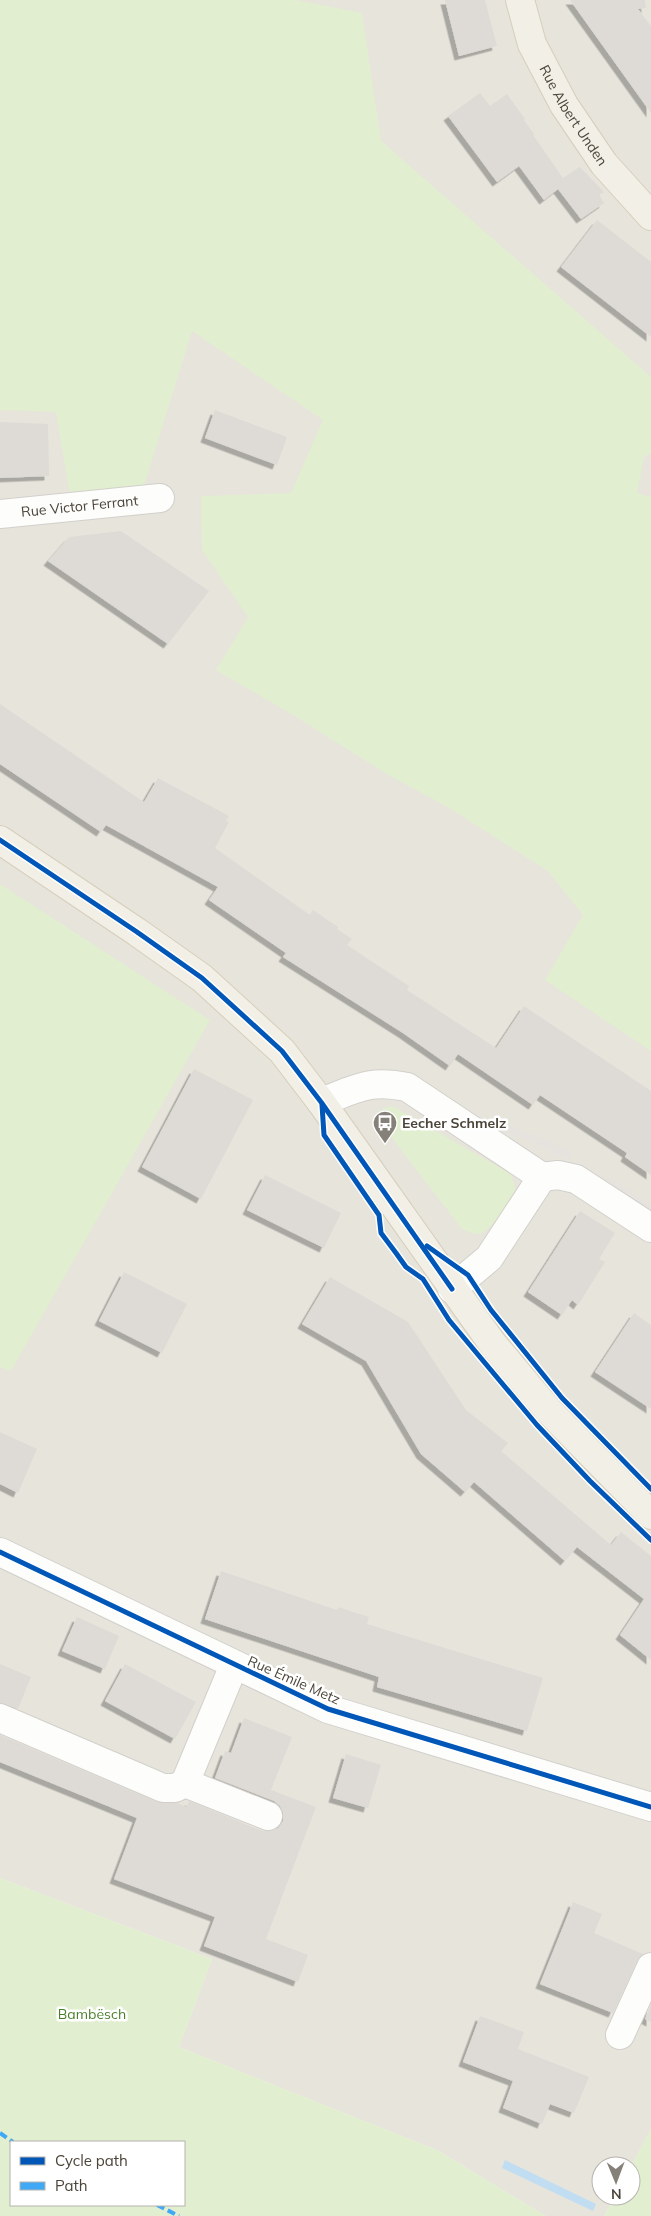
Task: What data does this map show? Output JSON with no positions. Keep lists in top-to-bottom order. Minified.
{"streets":{"main road":["Rue Albert Unden"],"street":["Rue Victor Ferrant","Rue Émile Metz"]},"parks":["Bambësch"],"places":{"bus stop":["Eecher Schmelz"]},"legend":["Cycle path","Path"],"north":"bottom"}
